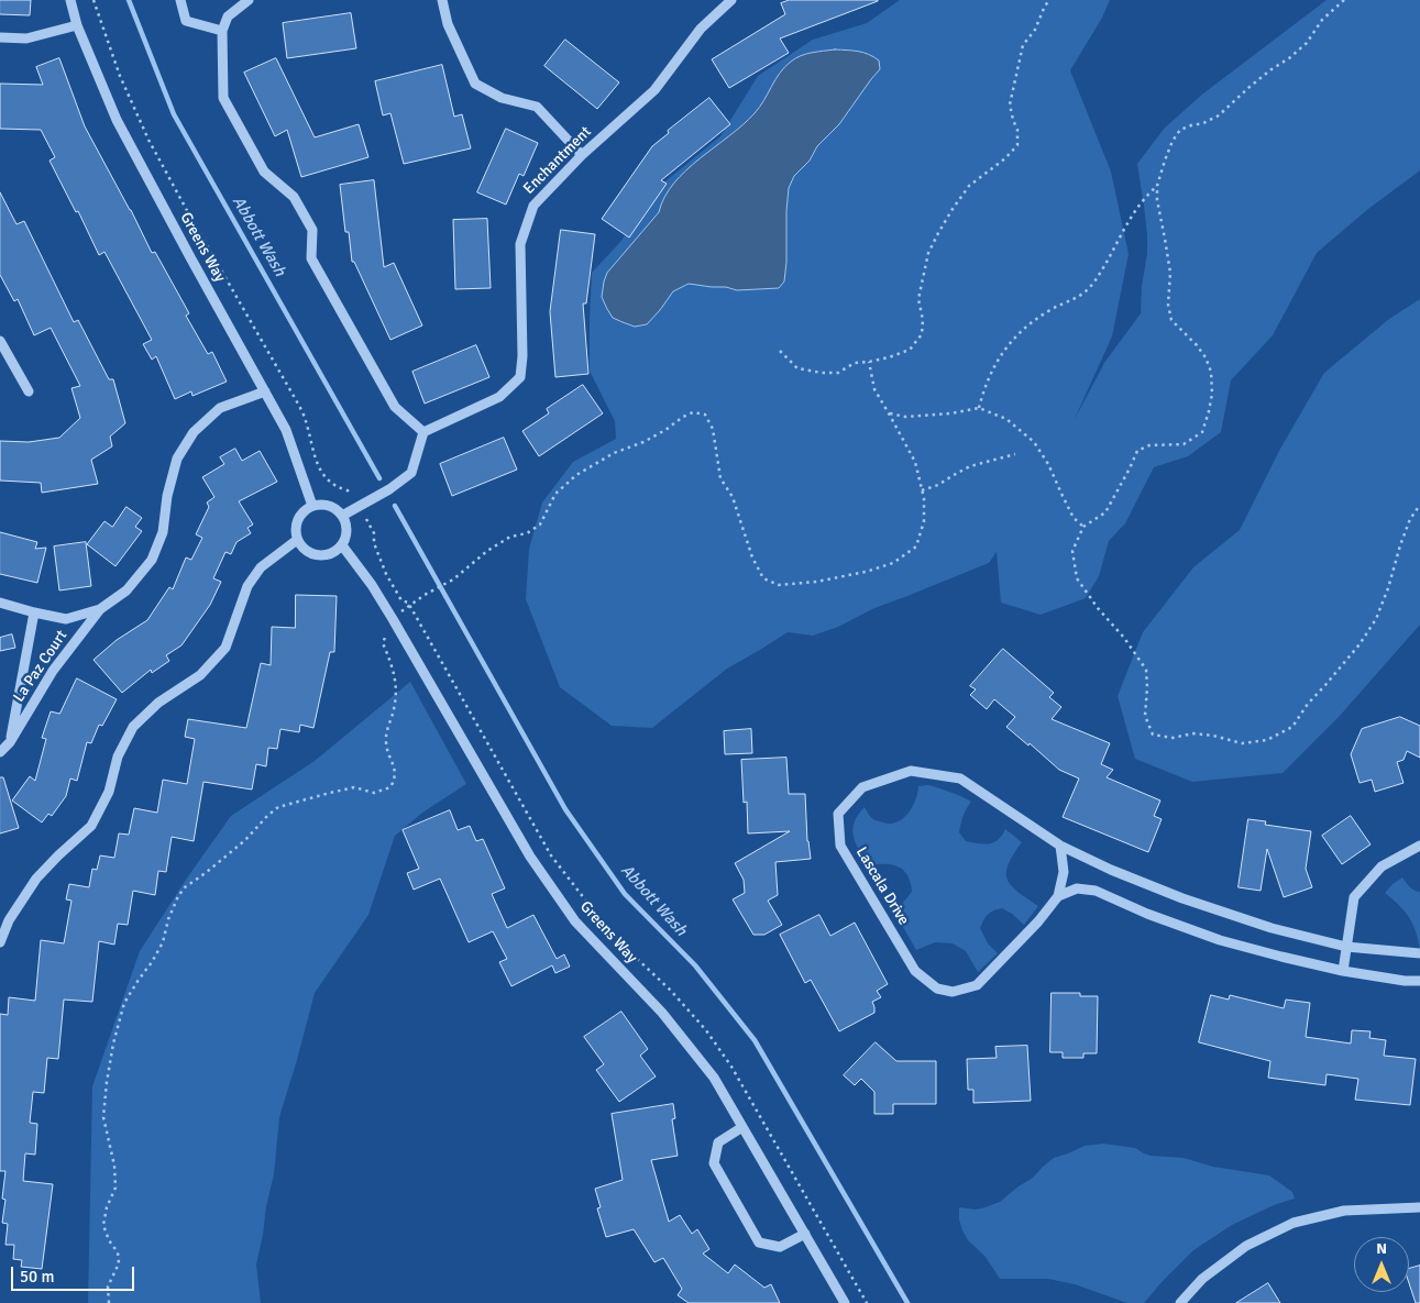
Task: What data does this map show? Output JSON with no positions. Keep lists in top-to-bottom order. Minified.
{"streets":{"street":["Enchantment","Greens Way","La Paz Court","Lascala Drive"]},"water":["Abbott Wash"],"scale_bar":"50 m","north":"top"}
